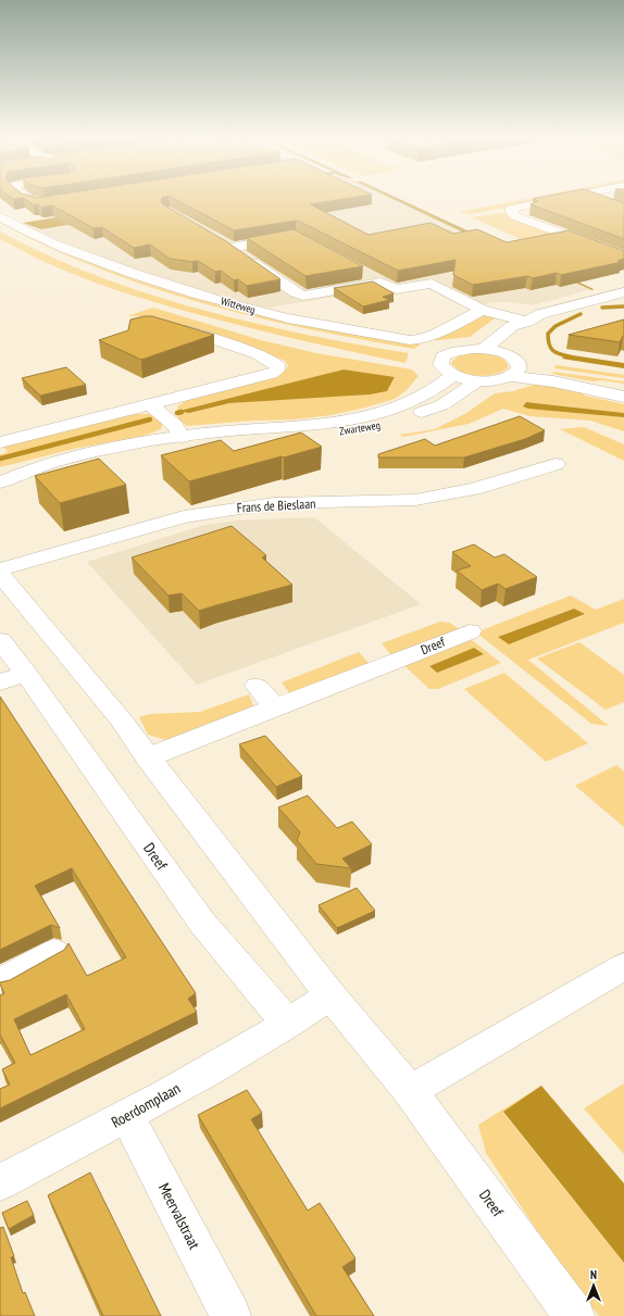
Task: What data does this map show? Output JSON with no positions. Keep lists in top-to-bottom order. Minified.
{"streets":{"street":["Witteweg","Zwarteweg","Frans de Bieslaan","Dreef","Roerdomplaan","Meervalstraat"]},"crossings":[["Dreef","Roerdomplaan"],["Roerdomplaan","Meervalstraat"]],"north":"top"}
